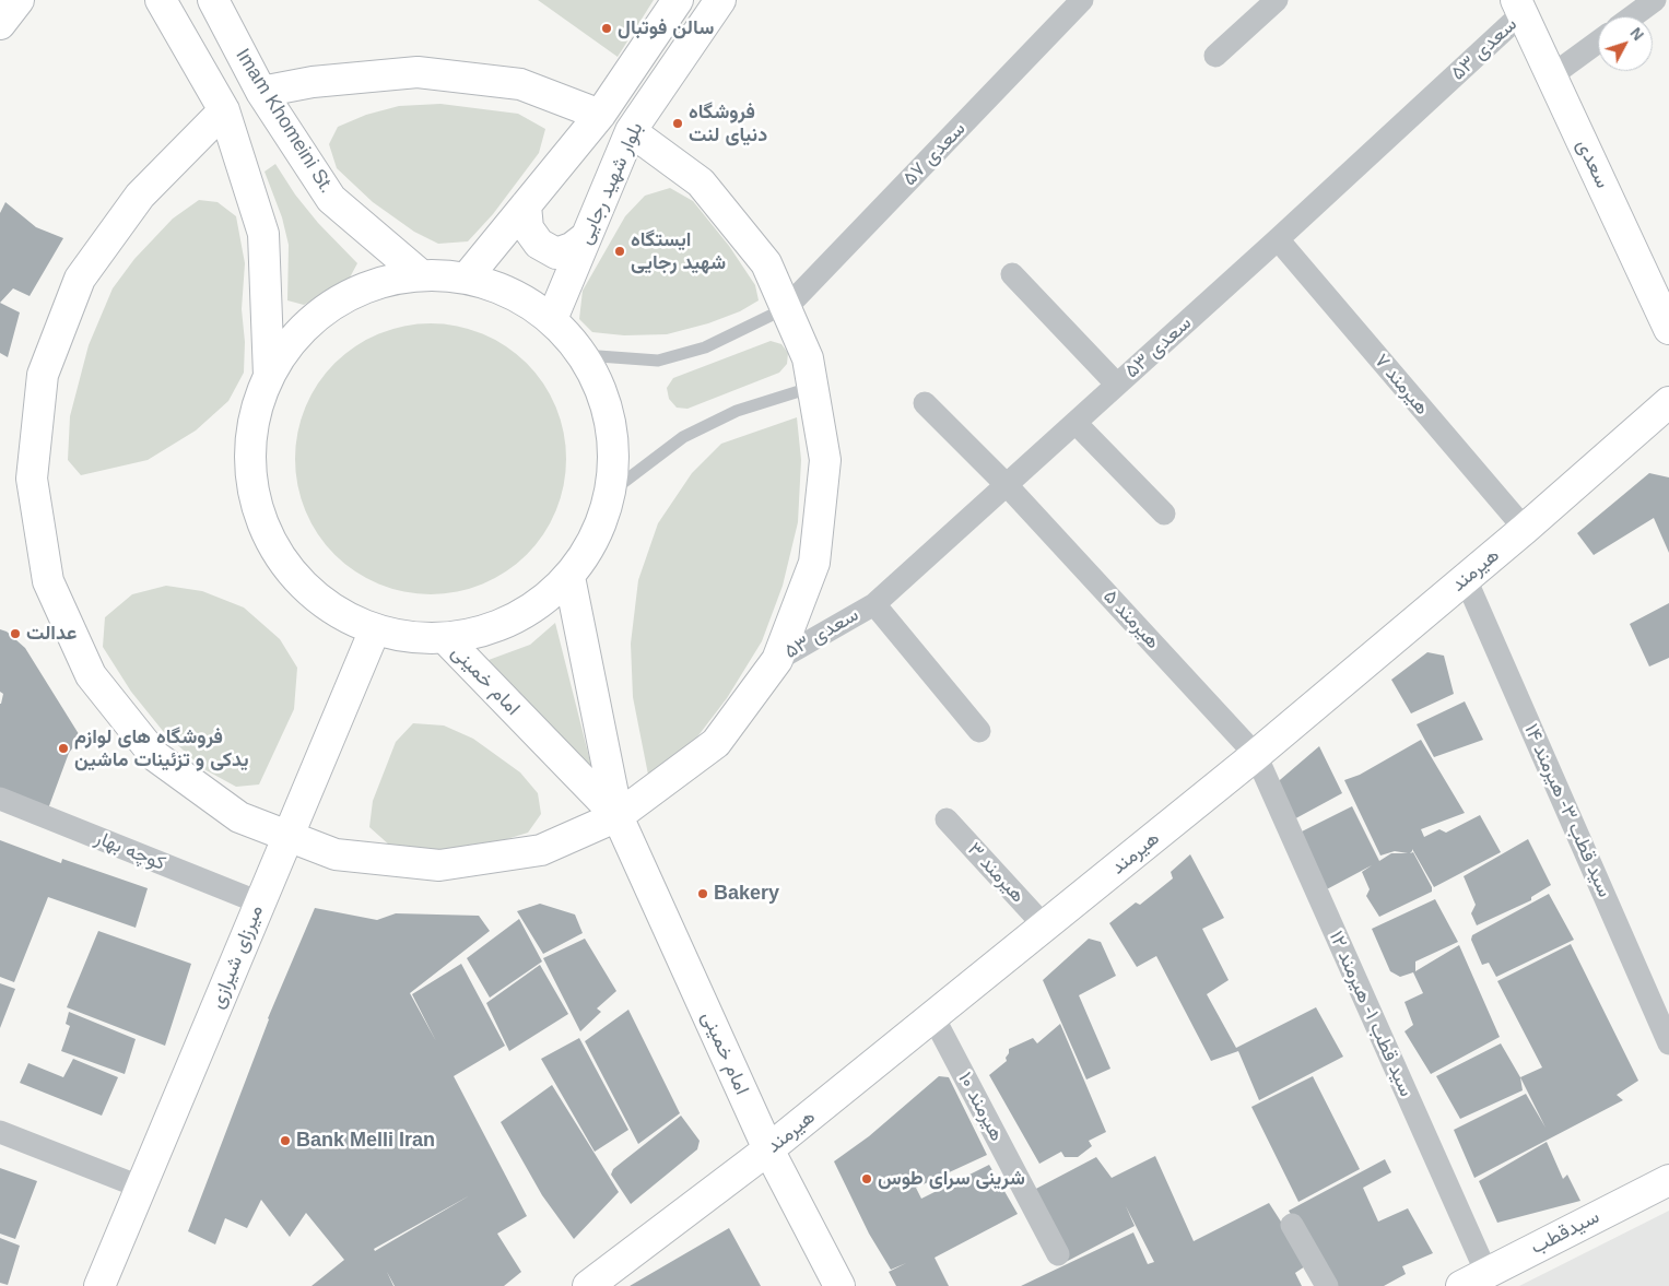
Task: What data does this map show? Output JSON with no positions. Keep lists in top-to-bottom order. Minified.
{"streets":{"main road":["Imam Khomeini St.","سعدی","بلوار شهید رجایی","هیرمند","امام خمینی","میرزای شیرازی","سیدقطب"],"street":["سعدی ۵۳","سعدی ۵۷","هیرمند ۷","هیرمند ۵","سید قطب ۳- هیرمند ۱۴","کوچه بهار","هیرمند ۳","سید قطب ۱- هیرمند ۱۲","هیرمند ۱۰"]},"crossings":[["سعدی ۵۳","سعدی"],["سعدی ۵۳","هیرمند ۷"],["سعدی ۵۳","هیرمند ۵"],["هیرمند ۷","هیرمند"],["هیرمند","هیرمند ۵"],["هیرمند","امام خمینی"],["هیرمند","سید قطب ۳- هیرمند ۱۴"],["هیرمند","هیرمند ۳"],["هیرمند","سید قطب ۱- هیرمند ۱۲"],["هیرمند","هیرمند ۱۰"],["هیرمند ۵","سید قطب ۱- هیرمند ۱۲"],["کوچه بهار","میرزای شیرازی"],["سید قطب ۱- هیرمند ۱۲","سیدقطب"]],"places":["سالن فوتبال","فروشگاه دنیای لنت","ایستگاه شهید رجایی","عدالت","فروشگاه های لوازم یدکی و تزئینات ماشین","Bakery","Bank Melli Iran","شرینی سرای طوس"],"north":"top right"}
